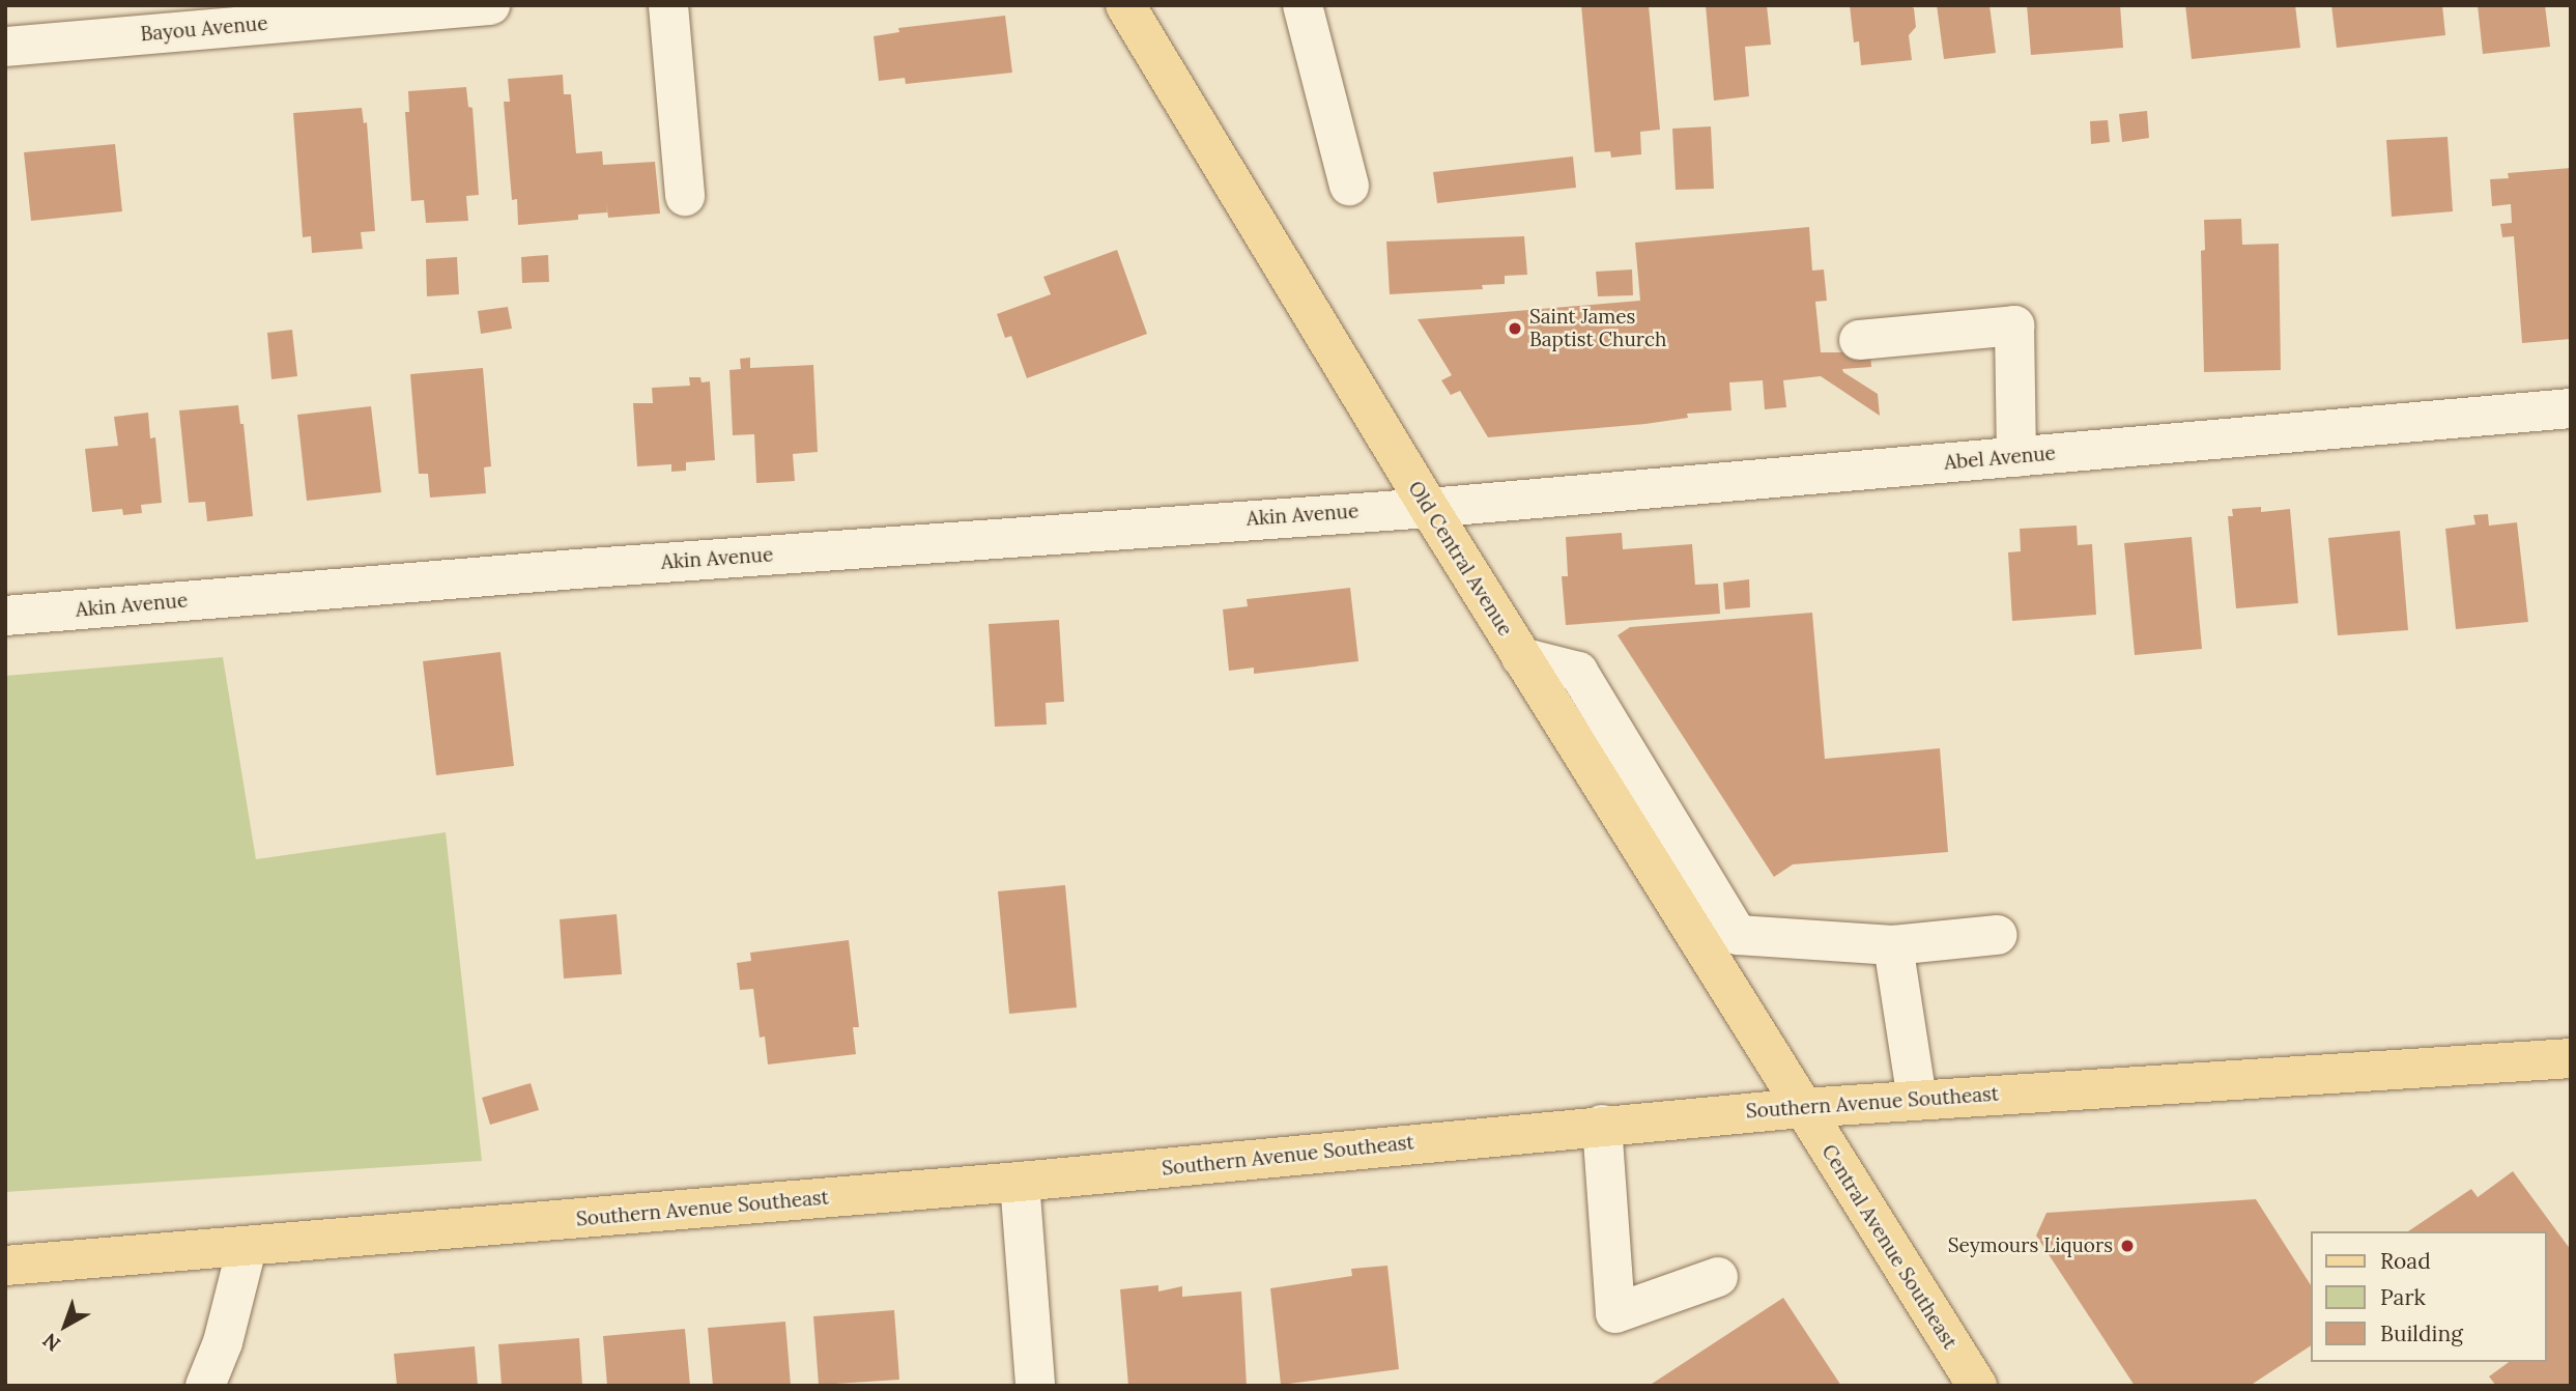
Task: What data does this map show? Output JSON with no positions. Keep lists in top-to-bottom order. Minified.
{"streets":{"main road":["Old Central Avenue","Southern Avenue Southeast","Central Avenue Southeast"],"street":["Bayou Avenue","Abel Avenue","Akin Avenue"]},"crossings":[["Abel Avenue","Akin Avenue"],["Abel Avenue","Old Central Avenue"],["Akin Avenue","Old Central Avenue"],["Old Central Avenue","Southern Avenue Southeast"],["Old Central Avenue","Central Avenue Southeast"],["Southern Avenue Southeast","Central Avenue Southeast"]],"places":["Saint James Baptist Church","Seymours Liquors"],"legend":["Road","Park","Building"],"north":"bottom left"}
